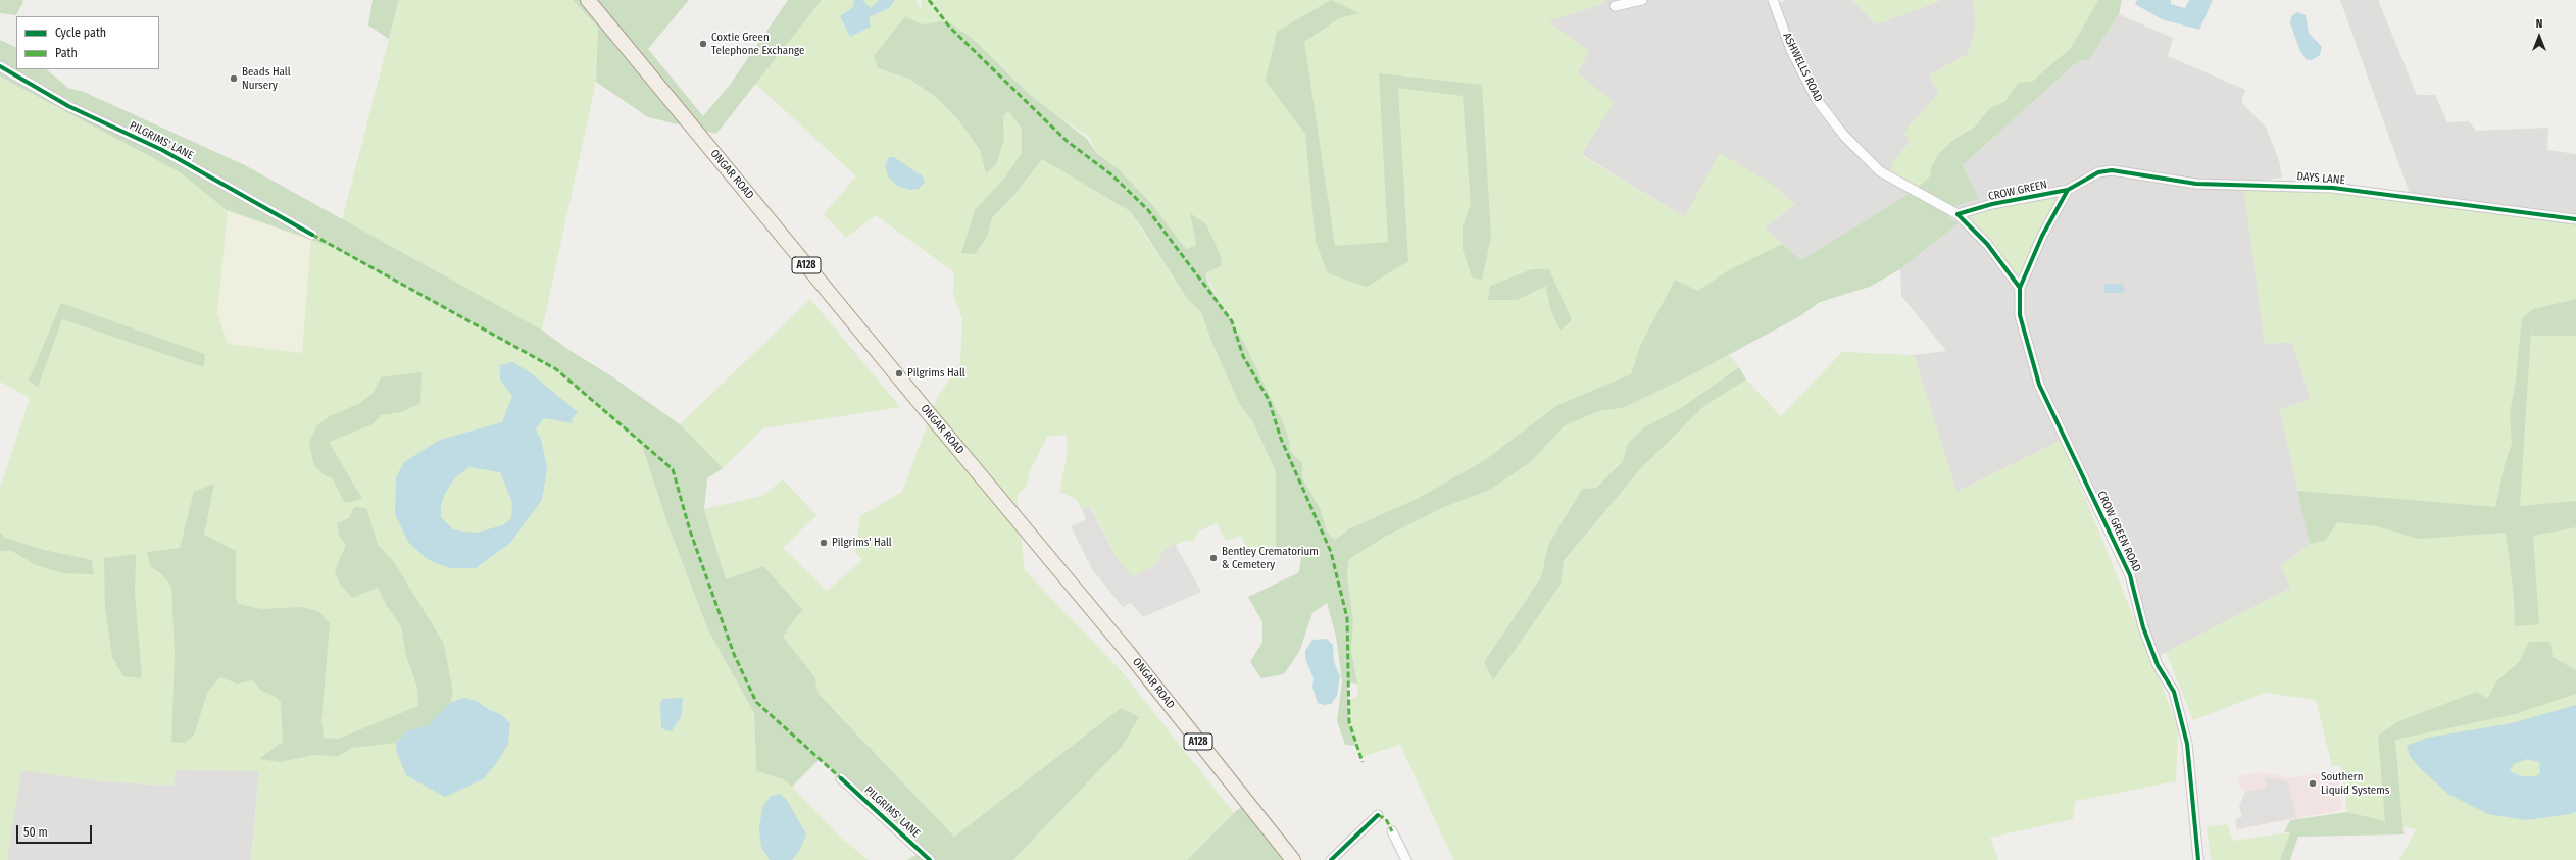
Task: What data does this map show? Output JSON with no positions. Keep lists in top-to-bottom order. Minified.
{"streets":{"main road":["ONGAR ROAD","A128"],"street":["ASHWELLS ROAD","PILGRIMS' LANE","DAYS LANE","CROW GREEN","CROW GREEN ROAD"]},"crossings":[["ASHWELLS ROAD","CROW GREEN"],["DAYS LANE","CROW GREEN"],["CROW GREEN","CROW GREEN ROAD"]],"places":["Coxtie Green Telephone Exchange","Beads Hall Nursery","Pilgrims Hall","Pilgrims' Hall","Bentley Crematorium & Cemetery","Southern Liquid Systems"],"legend":["Cycle path","Path"],"scale_bar":"50 m","north":"top"}
